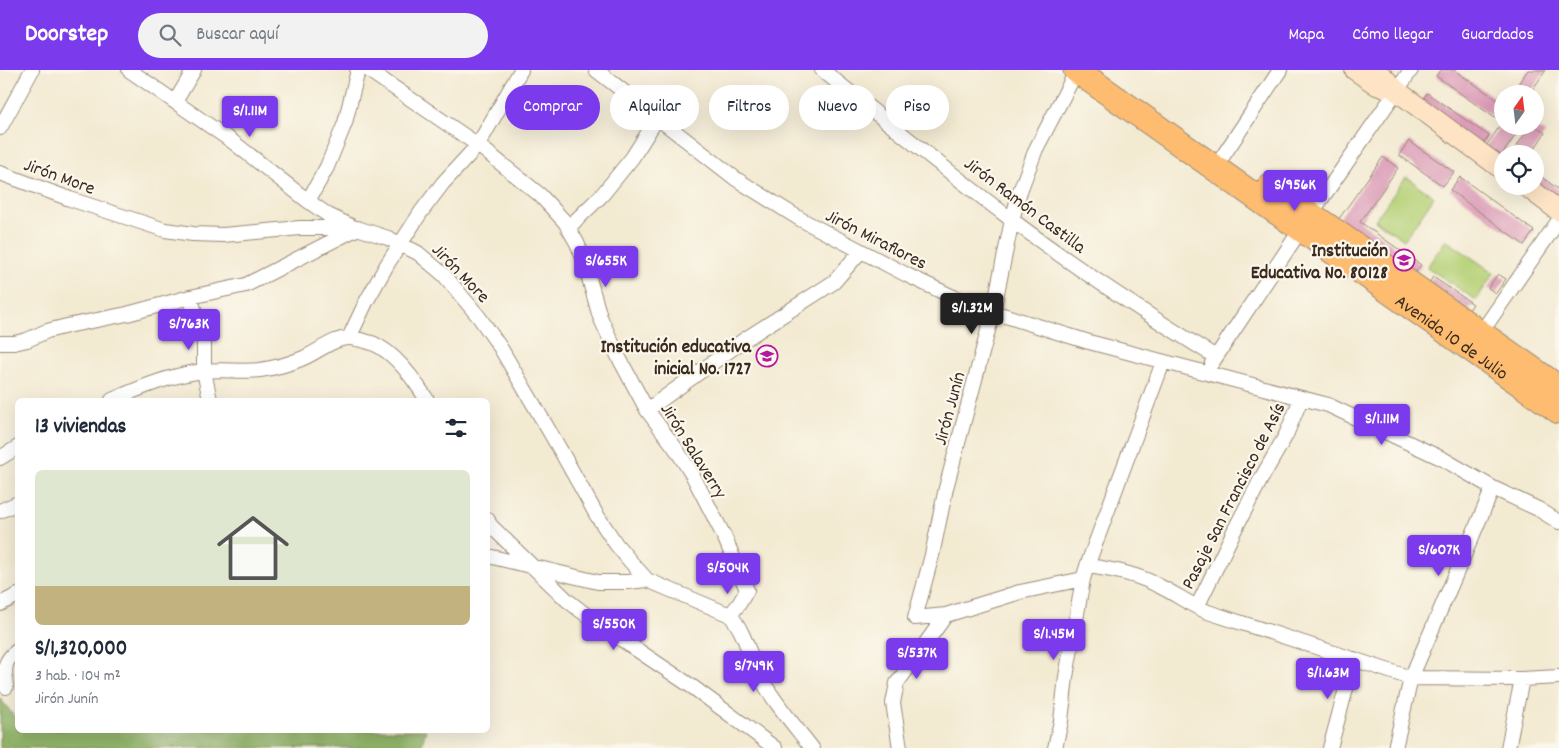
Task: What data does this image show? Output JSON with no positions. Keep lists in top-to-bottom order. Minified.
{"streets":{"highway":["Avenida 10 de Julio"],"street":["Jirón More","Jirón Ramón Castilla","Jirón Miraflores","Jirón Junín","Jirón Salaverry","Pasaje San Francisco de Asís"]},"crossings":[["Jirón More","Jirón Salaverry"],["Jirón Ramón Castilla","Jirón Junín"],["Jirón Miraflores","Jirón Junín"],["Avenida 10 de Julio","Jirón Junín"]],"places":{"school or university":["Institución Educativa No. 80128","Institución educativa inicial No. 1727"]},"north":"top","page":{"header":"Doorstep","search":"Buscar aquí","nav":["Mapa","Cómo llegar","Guardados"],"chip":["Comprar","Alquilar","Filtros","Nuevo","Piso"],"price":["S/1.11M","S/956K","S/655K","S/1.32M","S/763K","S/1.11M","S/607K","S/504K","S/550K","S/1.45M","S/537K","S/749K","S/1.63M"],"heading":"13 viviendas","list":[{"name":"S/1,320,000","note":"3 hab. · 104 m² · Jirón Junín"}]}}
